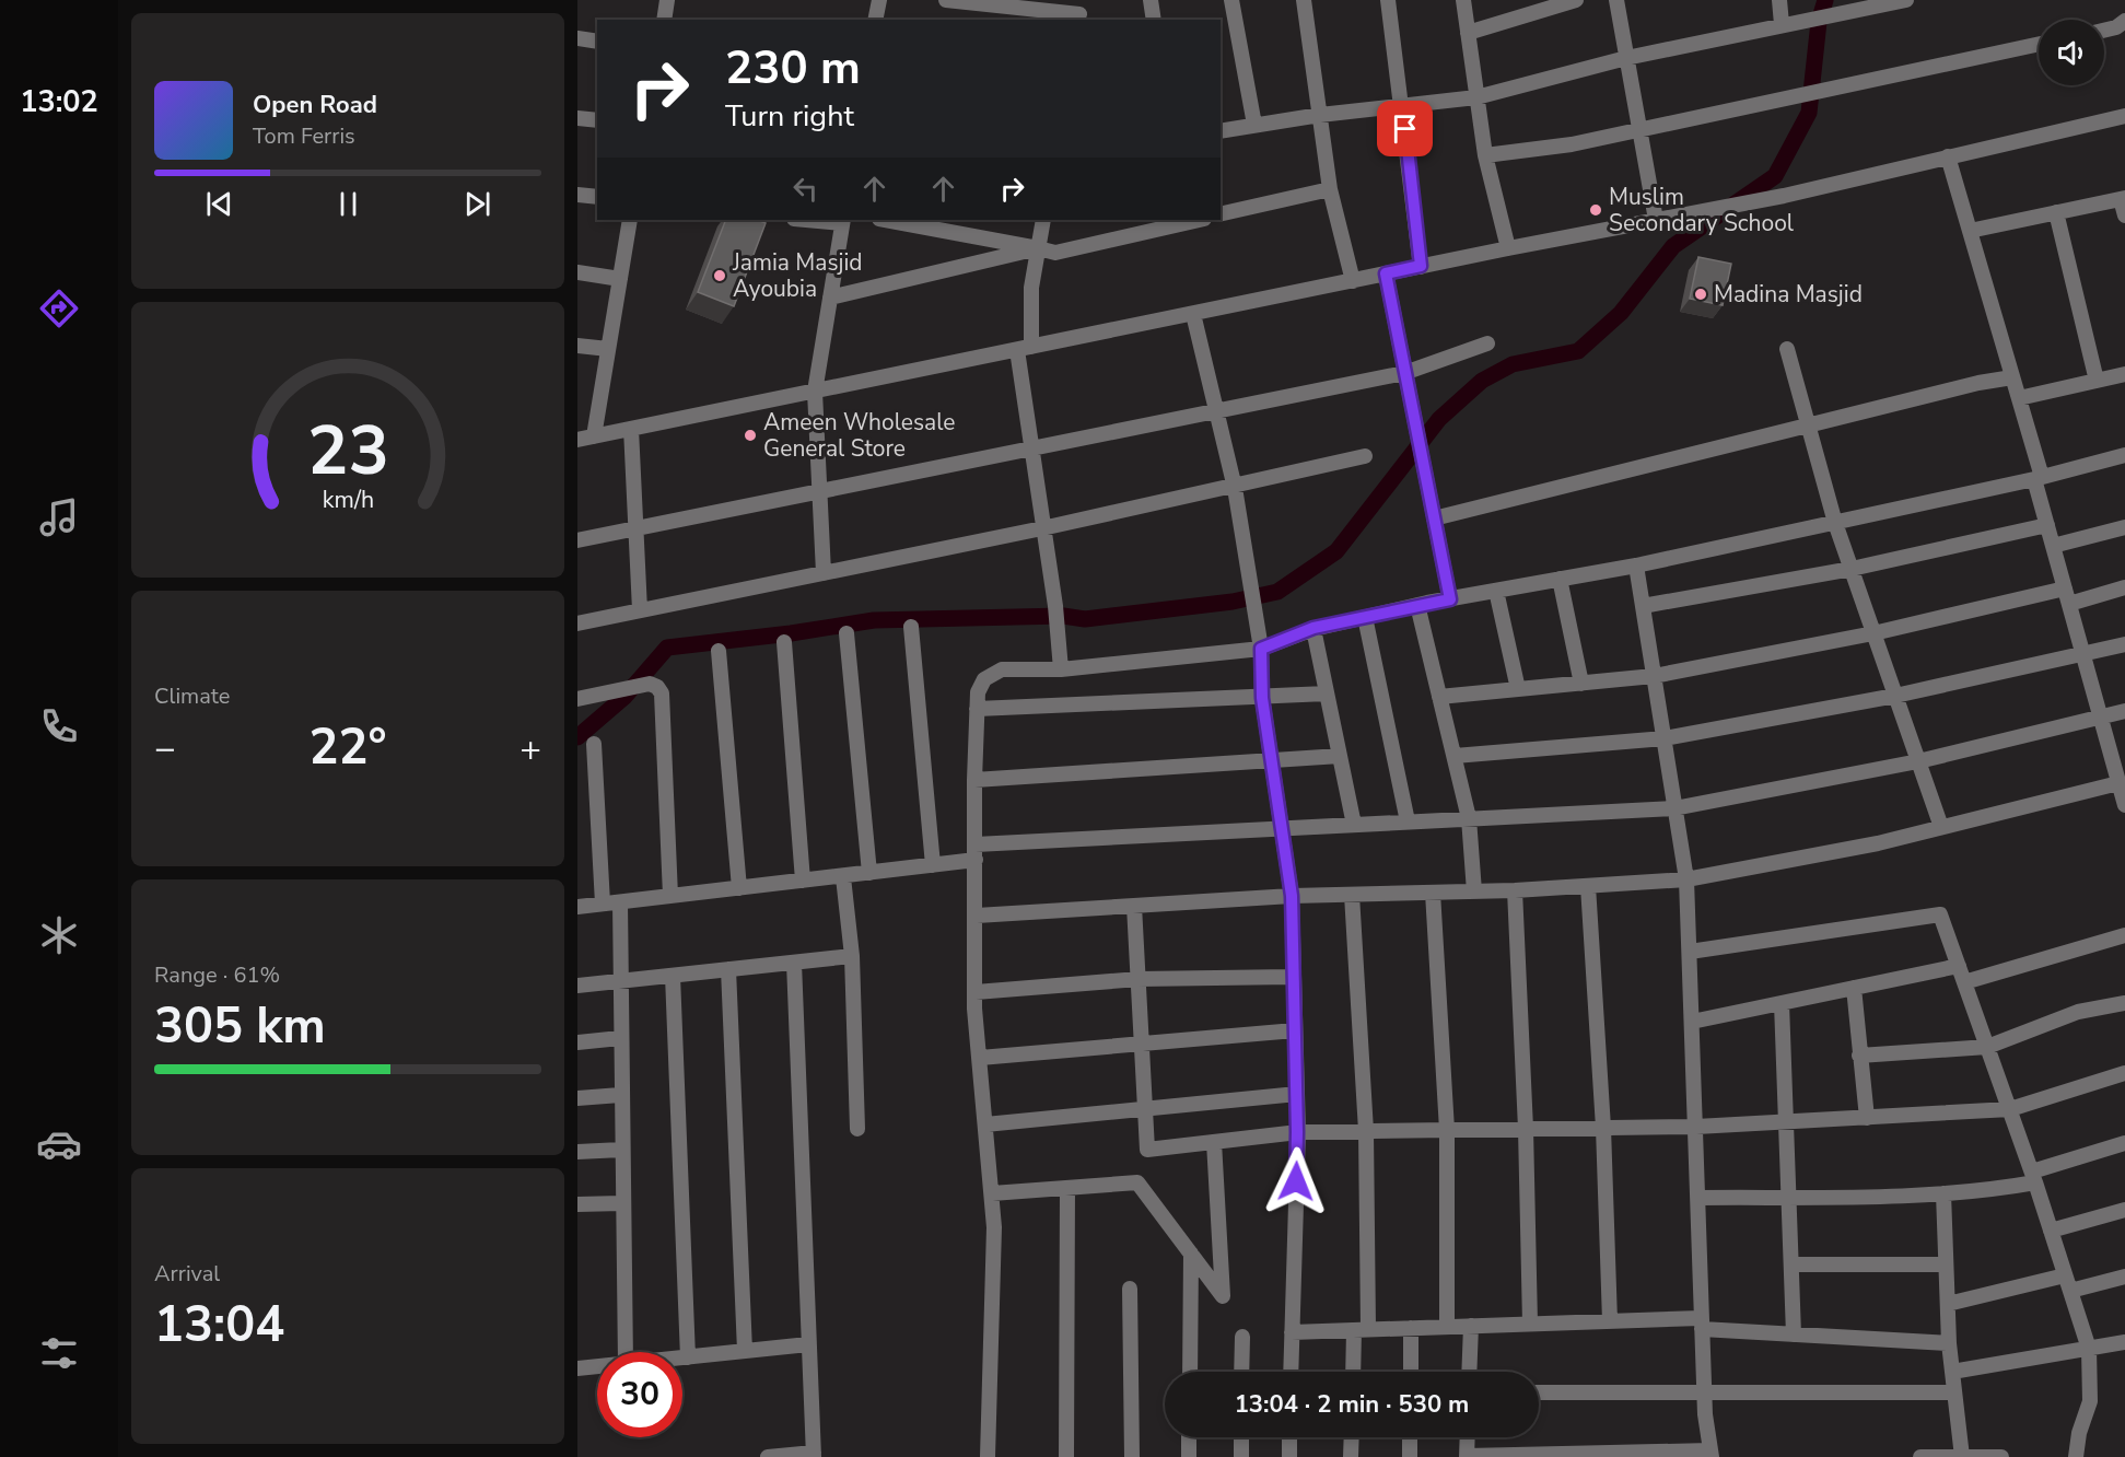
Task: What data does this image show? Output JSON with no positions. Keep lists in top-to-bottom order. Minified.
{"places":["Muslim Secondary School","Jamia Masjid Ayoubia","Madina Masjid","Ameen Wholesale General Store"],"page":{"tabs":"13:02","turn":["230 m","Turn right"],"song":["Open Road","Tom Ferris"],"tile":["Climate",["Range · 61%","305 km"],["Arrival","13:04"]],"heat":["−","22°","+"],"limit":"30","trip":"13:04 · 2 min · 530 m","gauge":["23","km/h"]}}
